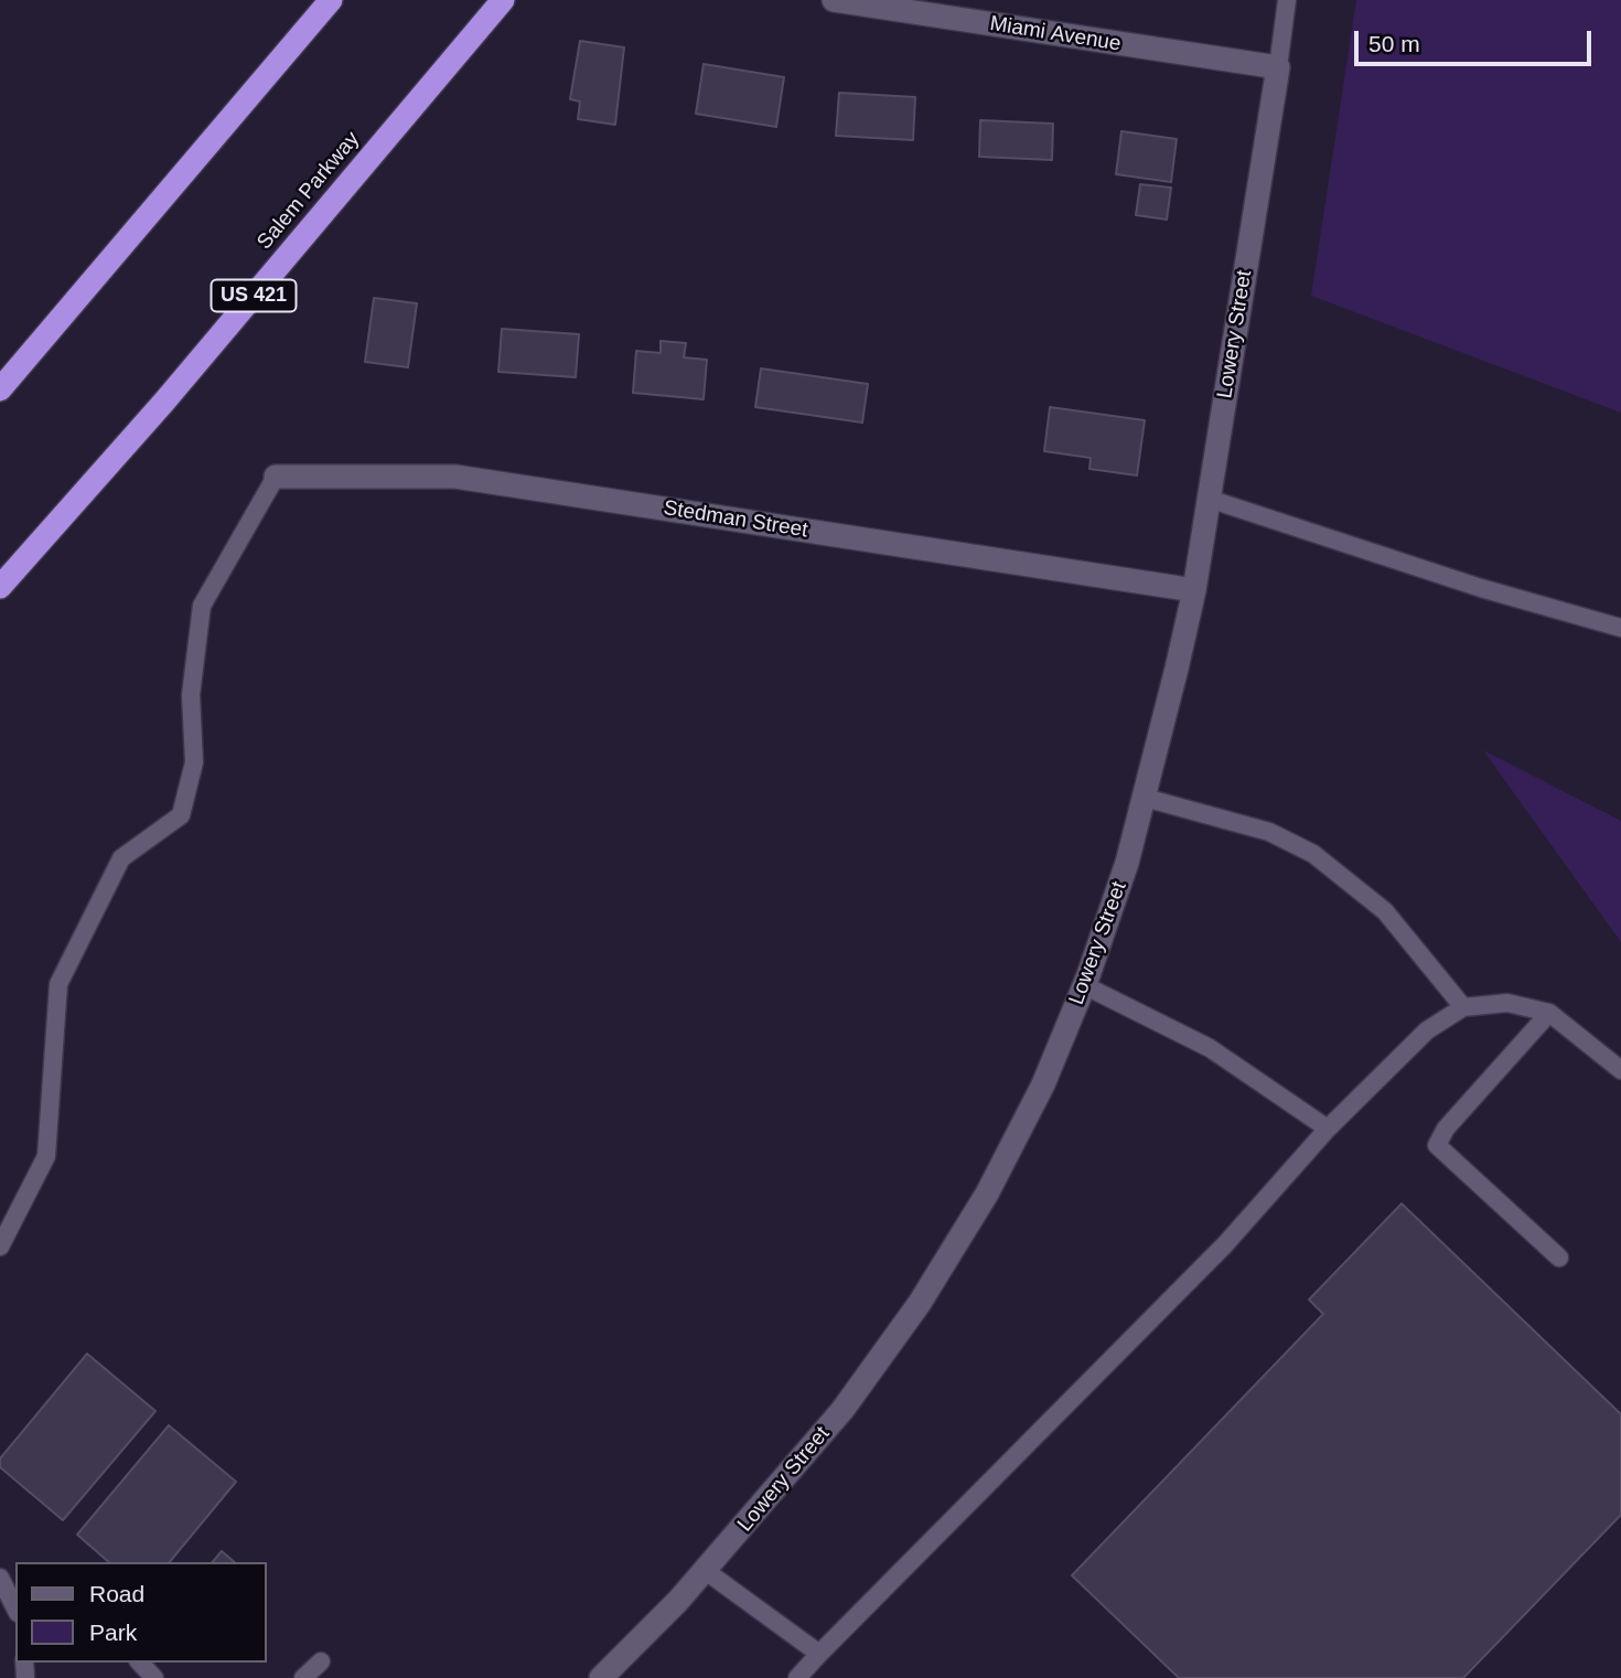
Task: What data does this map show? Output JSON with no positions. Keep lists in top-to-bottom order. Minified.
{"streets":{"highway":["Salem Parkway","US 421"],"street":["Miami Avenue","Lowery Street","Stedman Street"]},"crossings":[["Miami Avenue","Lowery Street"],["Lowery Street","Stedman Street"]],"legend":["Road","Park"],"scale_bar":"50 m"}
